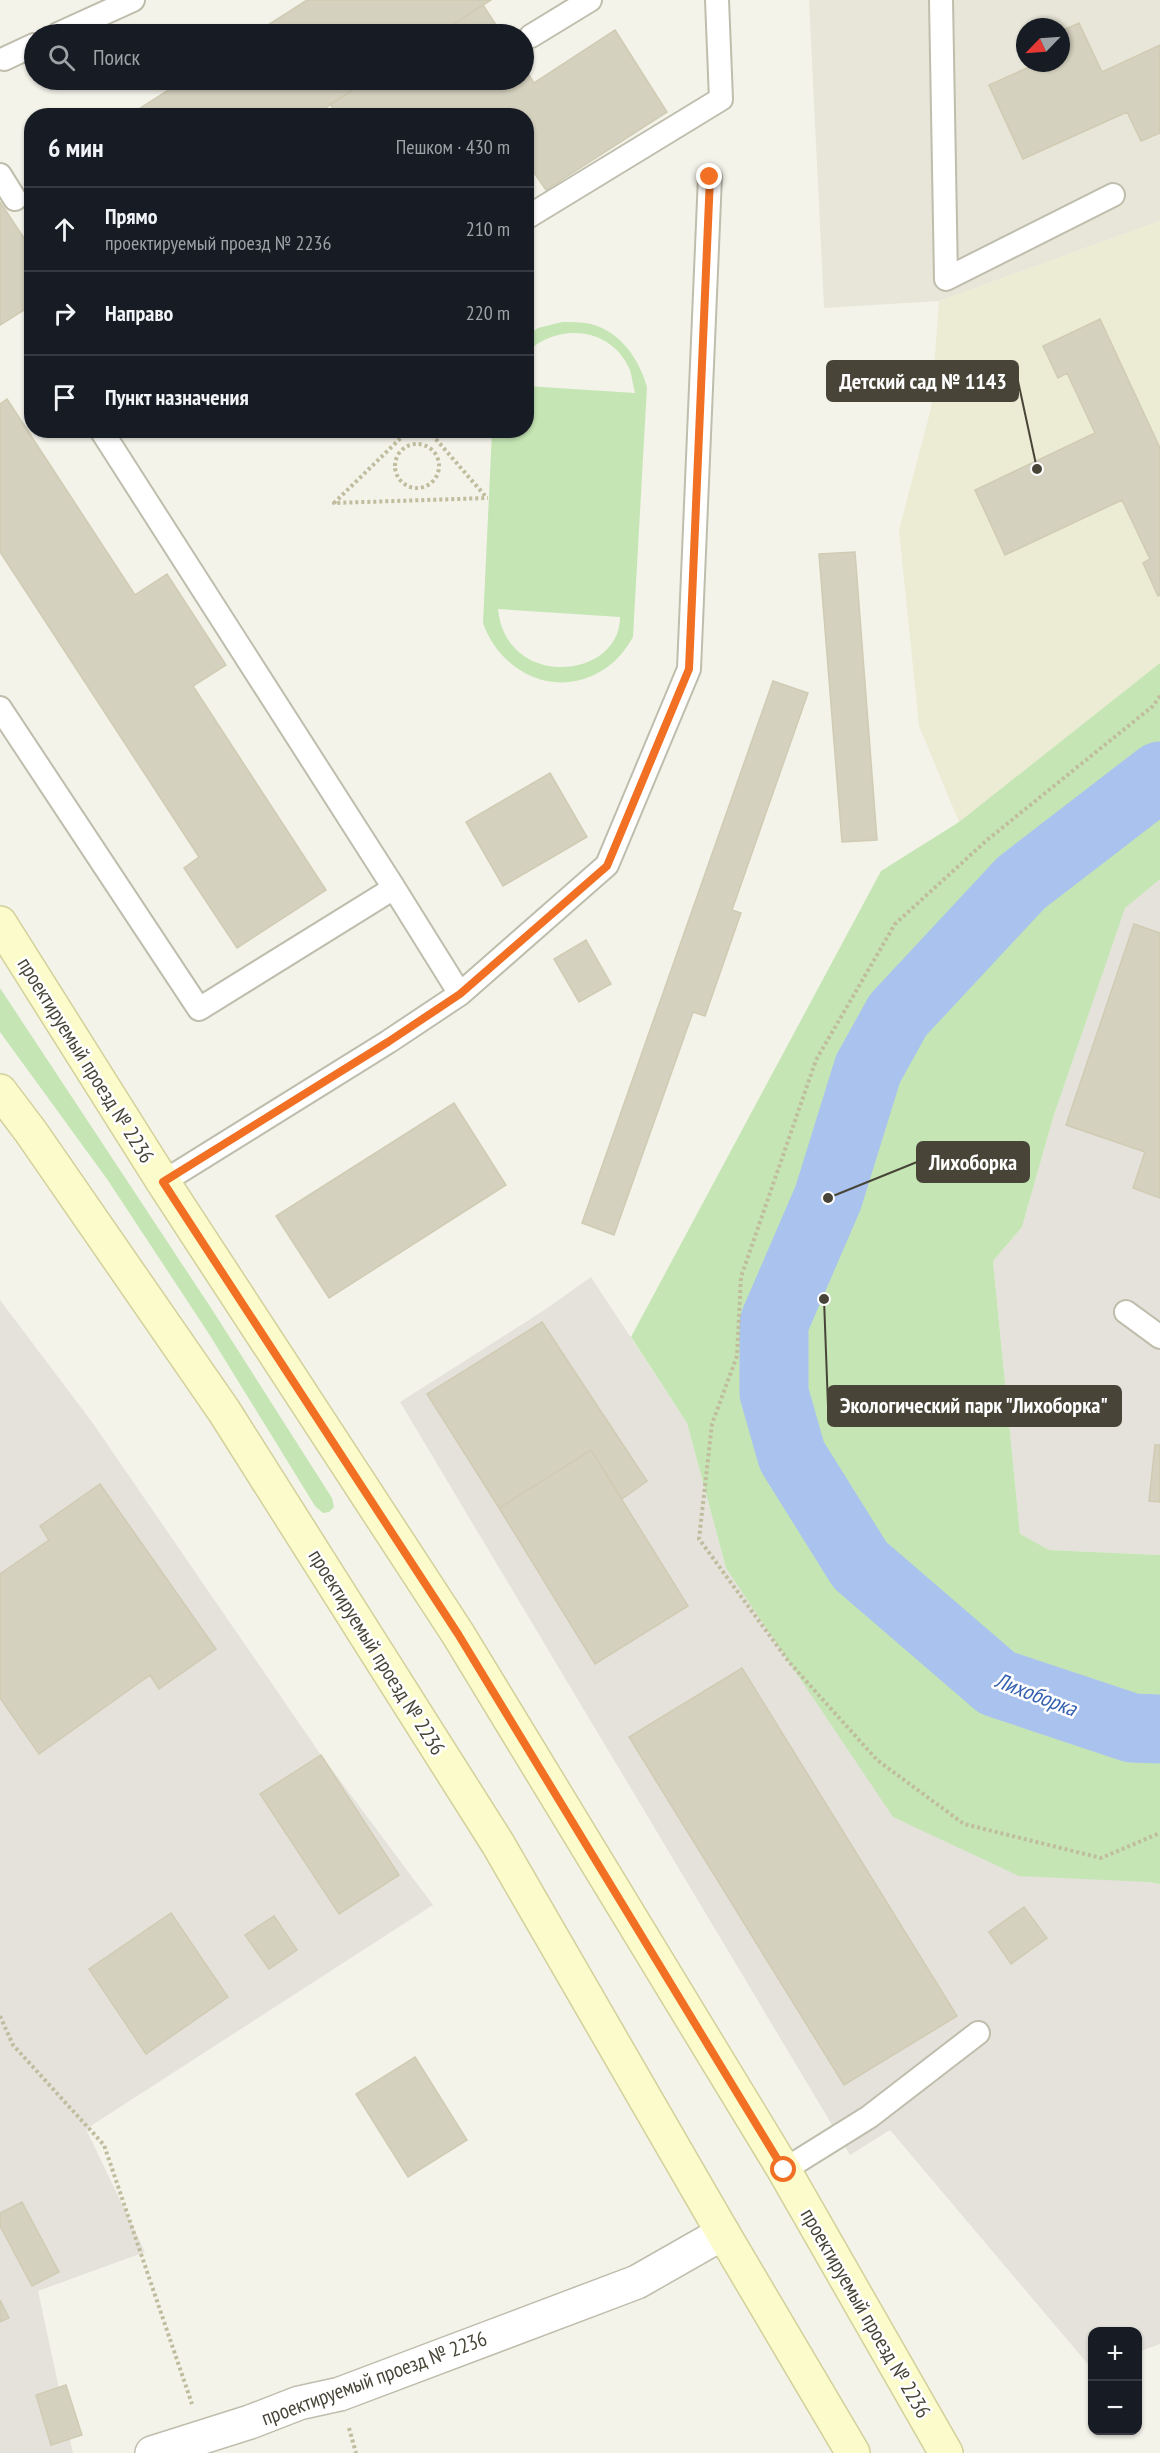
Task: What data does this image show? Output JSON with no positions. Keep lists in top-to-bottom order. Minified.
{"streets":{"main road":["проектируемый проезд № 2236"]},"water":["Лихоборка"],"places":["Детский сад № 1143","Лихоборка","Экологический парк \"Лихоборка\""],"north":"bottom left","page":{"search":"Поиск","heading":["6 мин","Пешком · 430 m"],"list":[["Прямо","проектируемый проезд № 2236","210 m"],["Направо","220 m"],"Пункт назначения"],"map_buttons":["+","−"]}}
